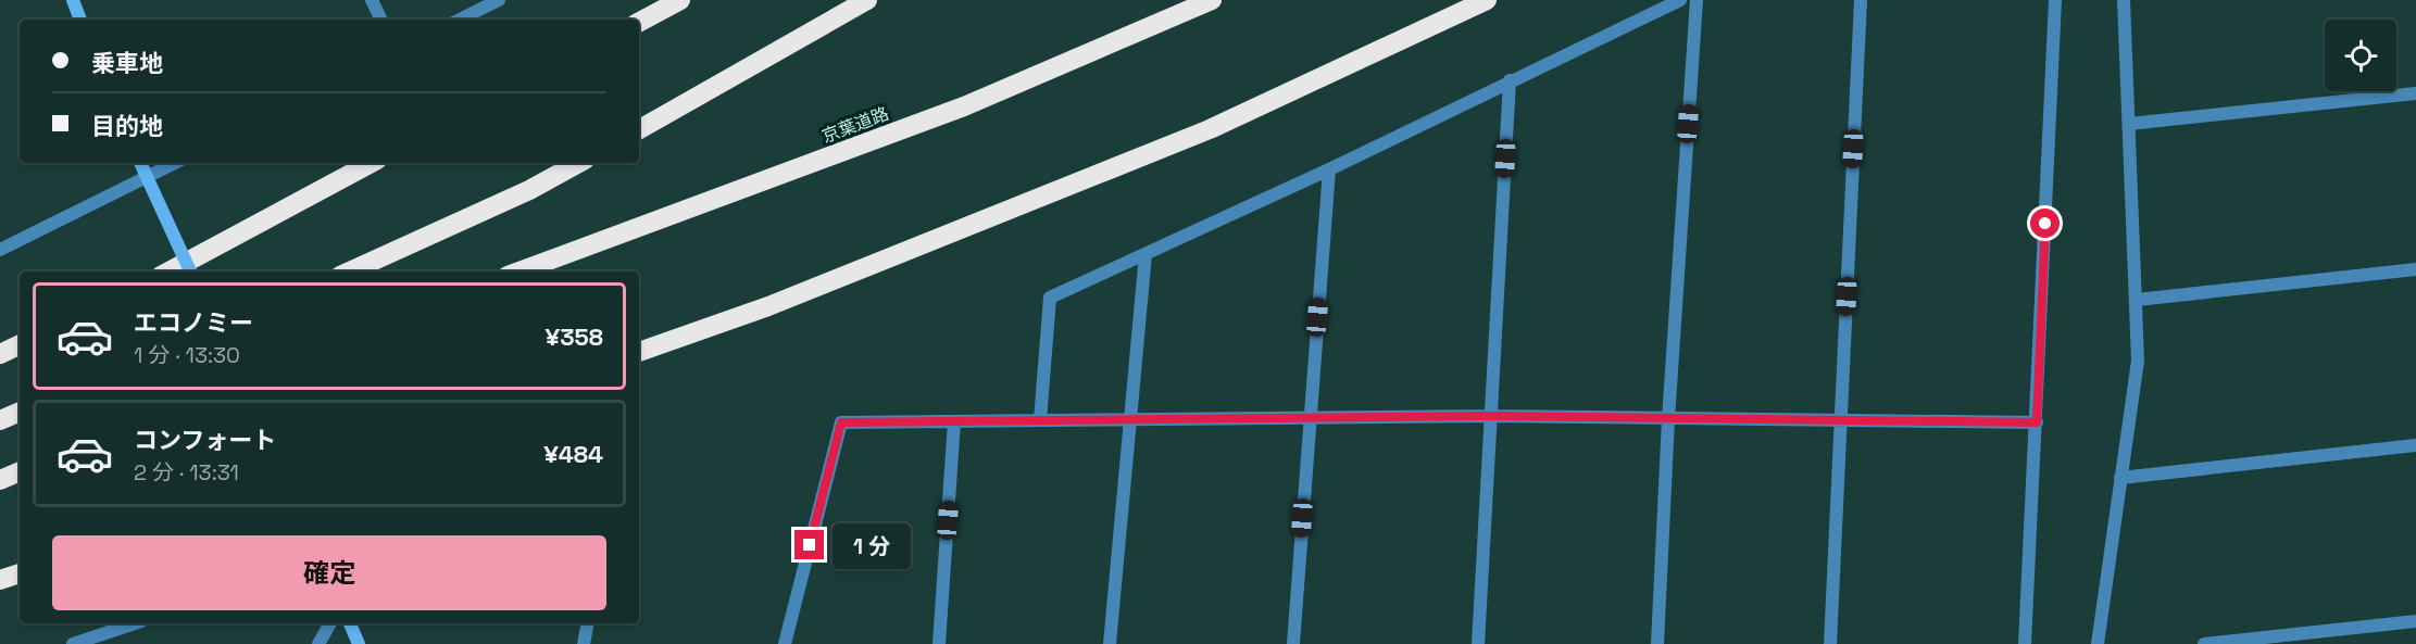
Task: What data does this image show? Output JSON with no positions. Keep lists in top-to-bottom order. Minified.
{"streets":{"highway":["京葉道路"]},"page":{"banner":["乗車地","目的地"],"list":[{"name":"エコノミー","note":"1 分 · 13:30","value":"¥358"},{"name":"コンフォート","note":"2 分 · 13:31","value":"¥484"}],"buttons":"確定","bubble":"1 分"}}
